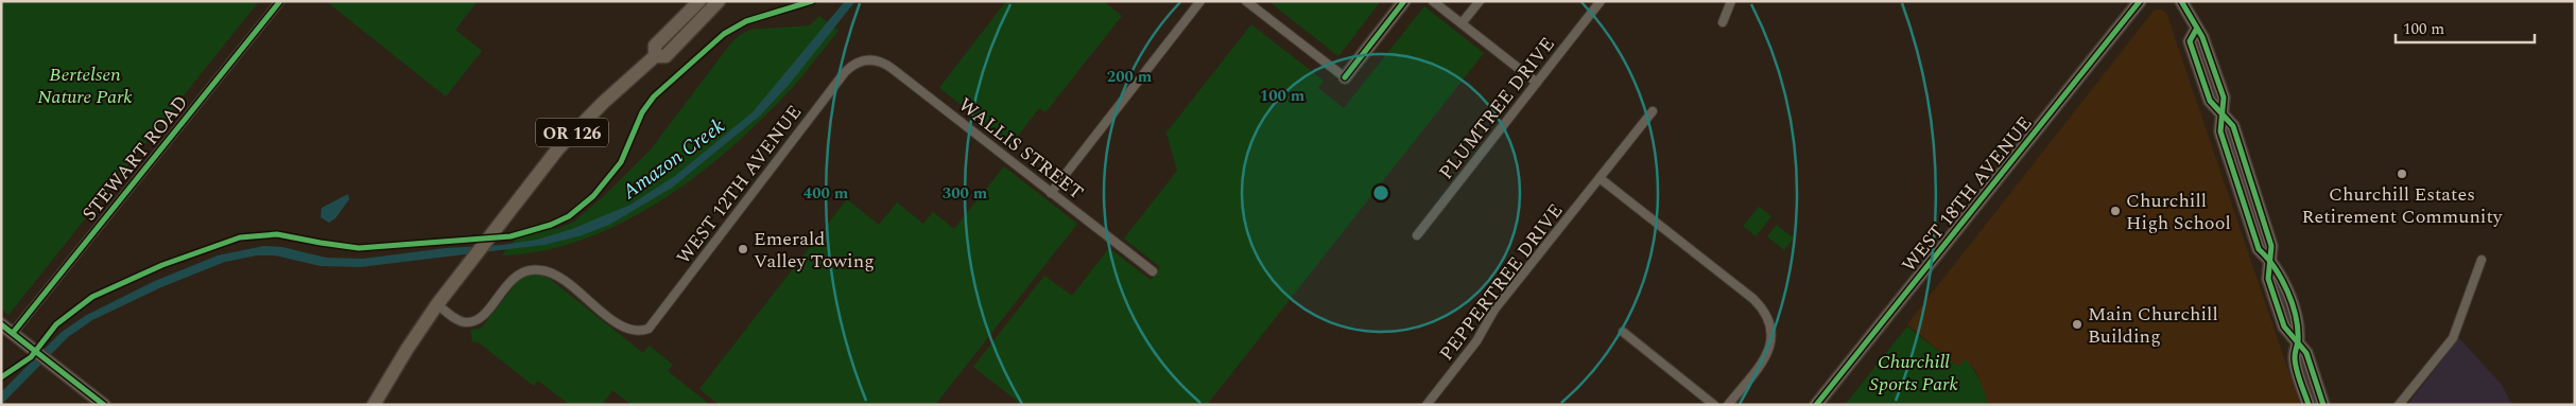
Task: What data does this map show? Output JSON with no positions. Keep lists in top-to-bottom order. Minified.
{"streets":{"main road":["OR 126"],"street":["PLUMTREE DRIVE","WALLIS STREET","STEWART ROAD","WEST 12TH AVENUE","WEST 18TH AVENUE","PEPPERTREE DRIVE"]},"crossings":[["OR 126","WEST 12TH AVENUE"],["WALLIS STREET","WEST 12TH AVENUE"]],"water":["Amazon Creek"],"parks":["Bertelsen Nature Park","Churchill Sports Park"],"places":["Churchill Estates Retirement Community","Churchill High School","Emerald Valley Towing","Main Churchill Building"],"scale_bar":"100 m","rings":["200 m","100 m","300 m","400 m"]}
